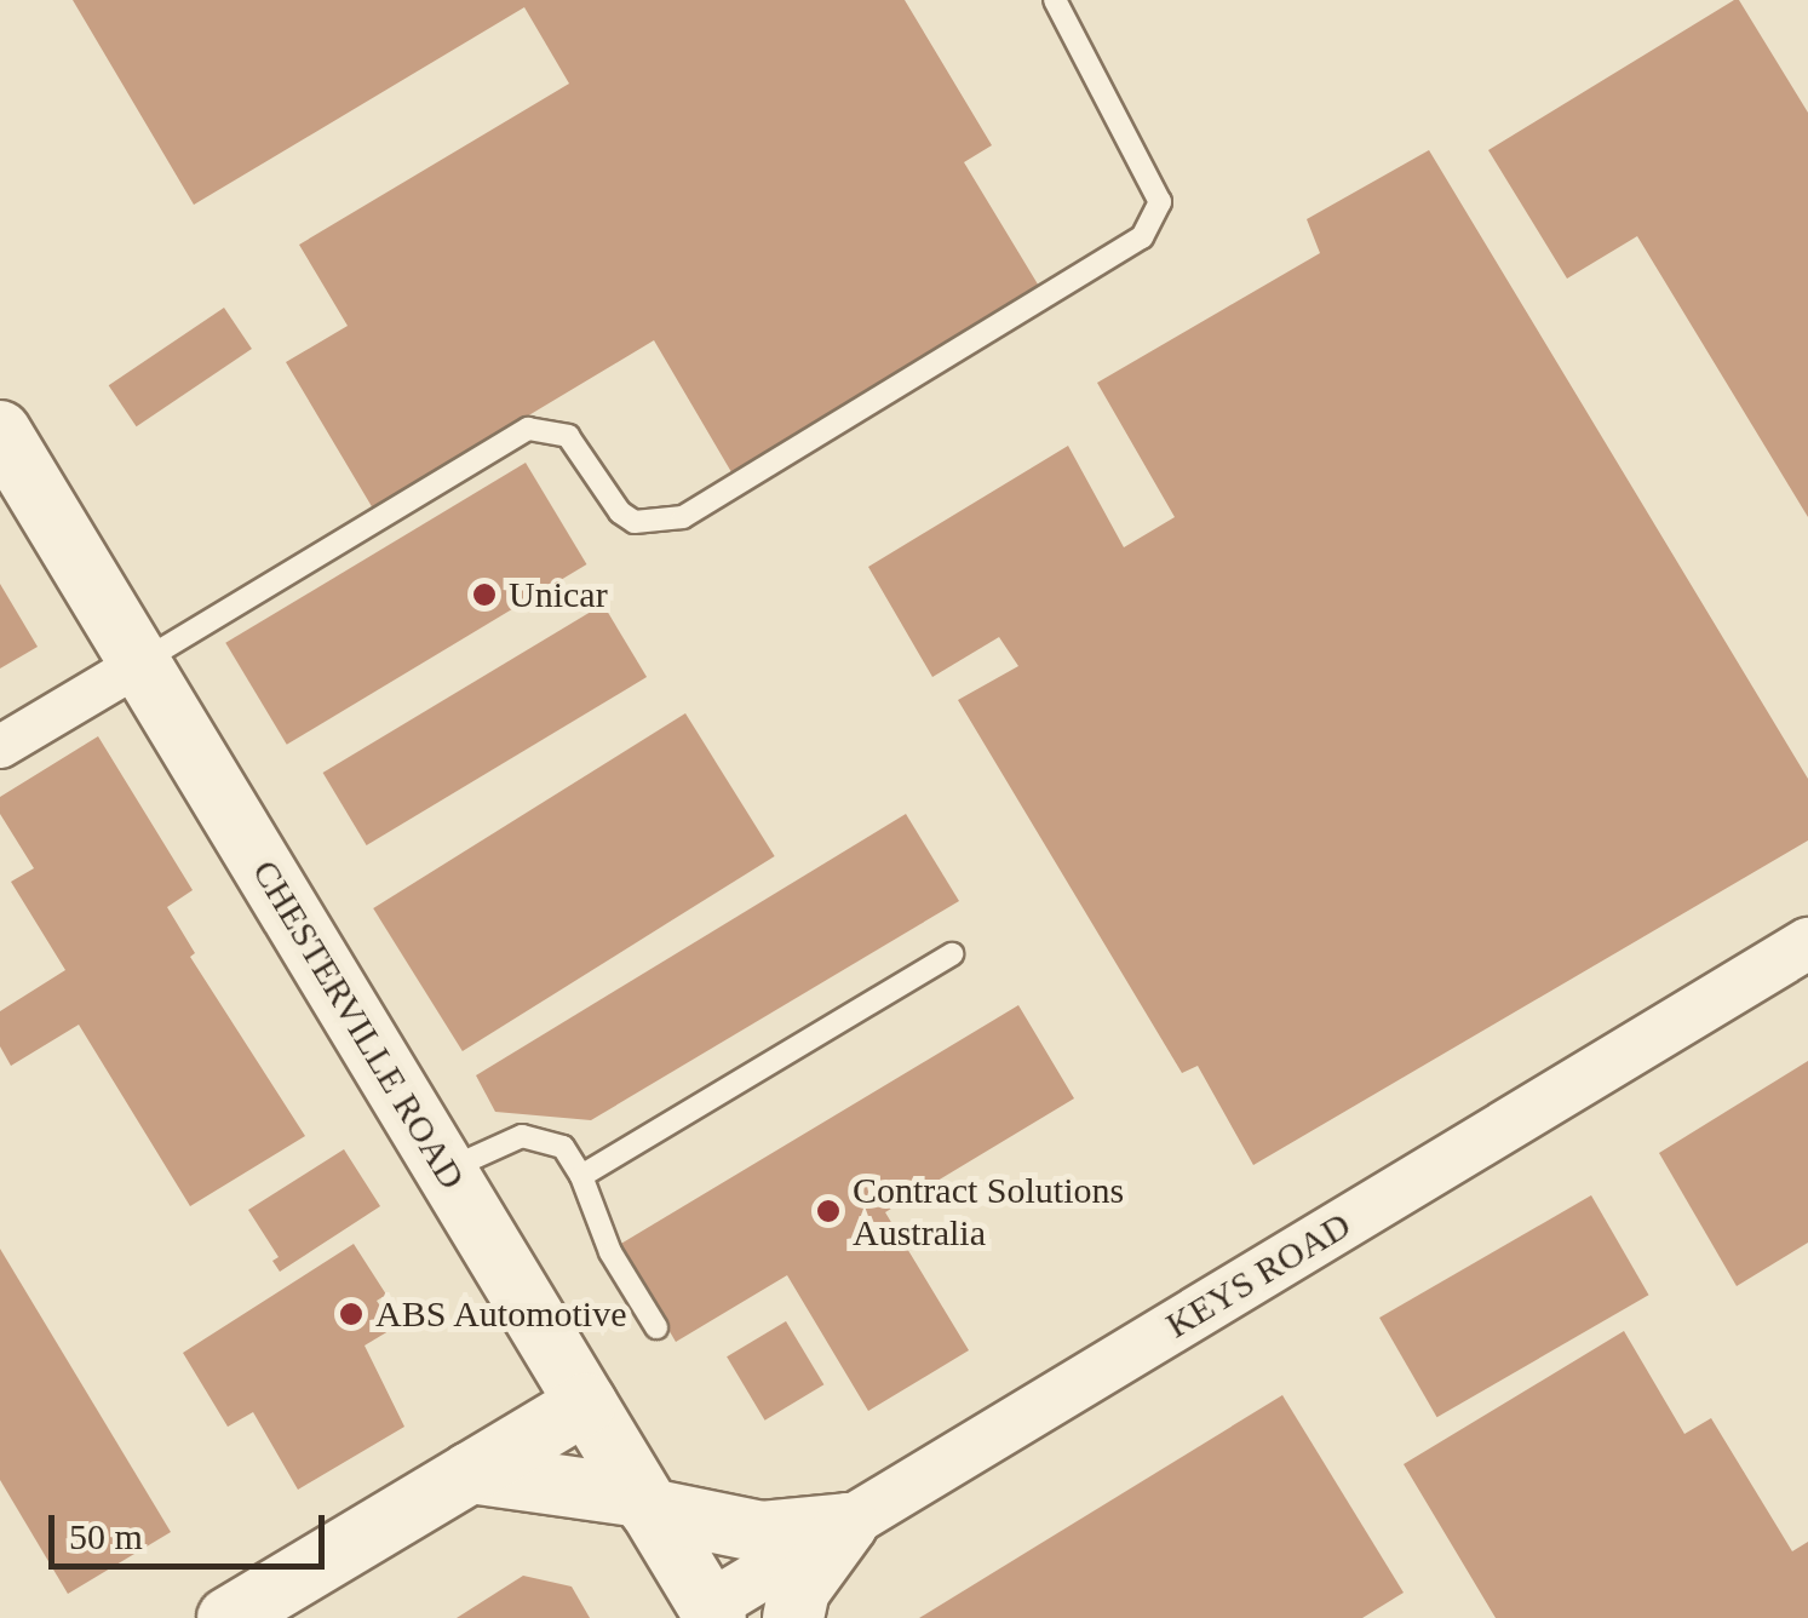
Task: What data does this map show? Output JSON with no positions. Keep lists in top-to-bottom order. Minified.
{"streets":{"main road":["CHESTERVILLE ROAD"],"street":["KEYS ROAD"]},"crossings":[["CHESTERVILLE ROAD","KEYS ROAD"]],"places":["Unicar","Contract Solutions Australia","ABS Automotive"],"scale_bar":"50 m"}
